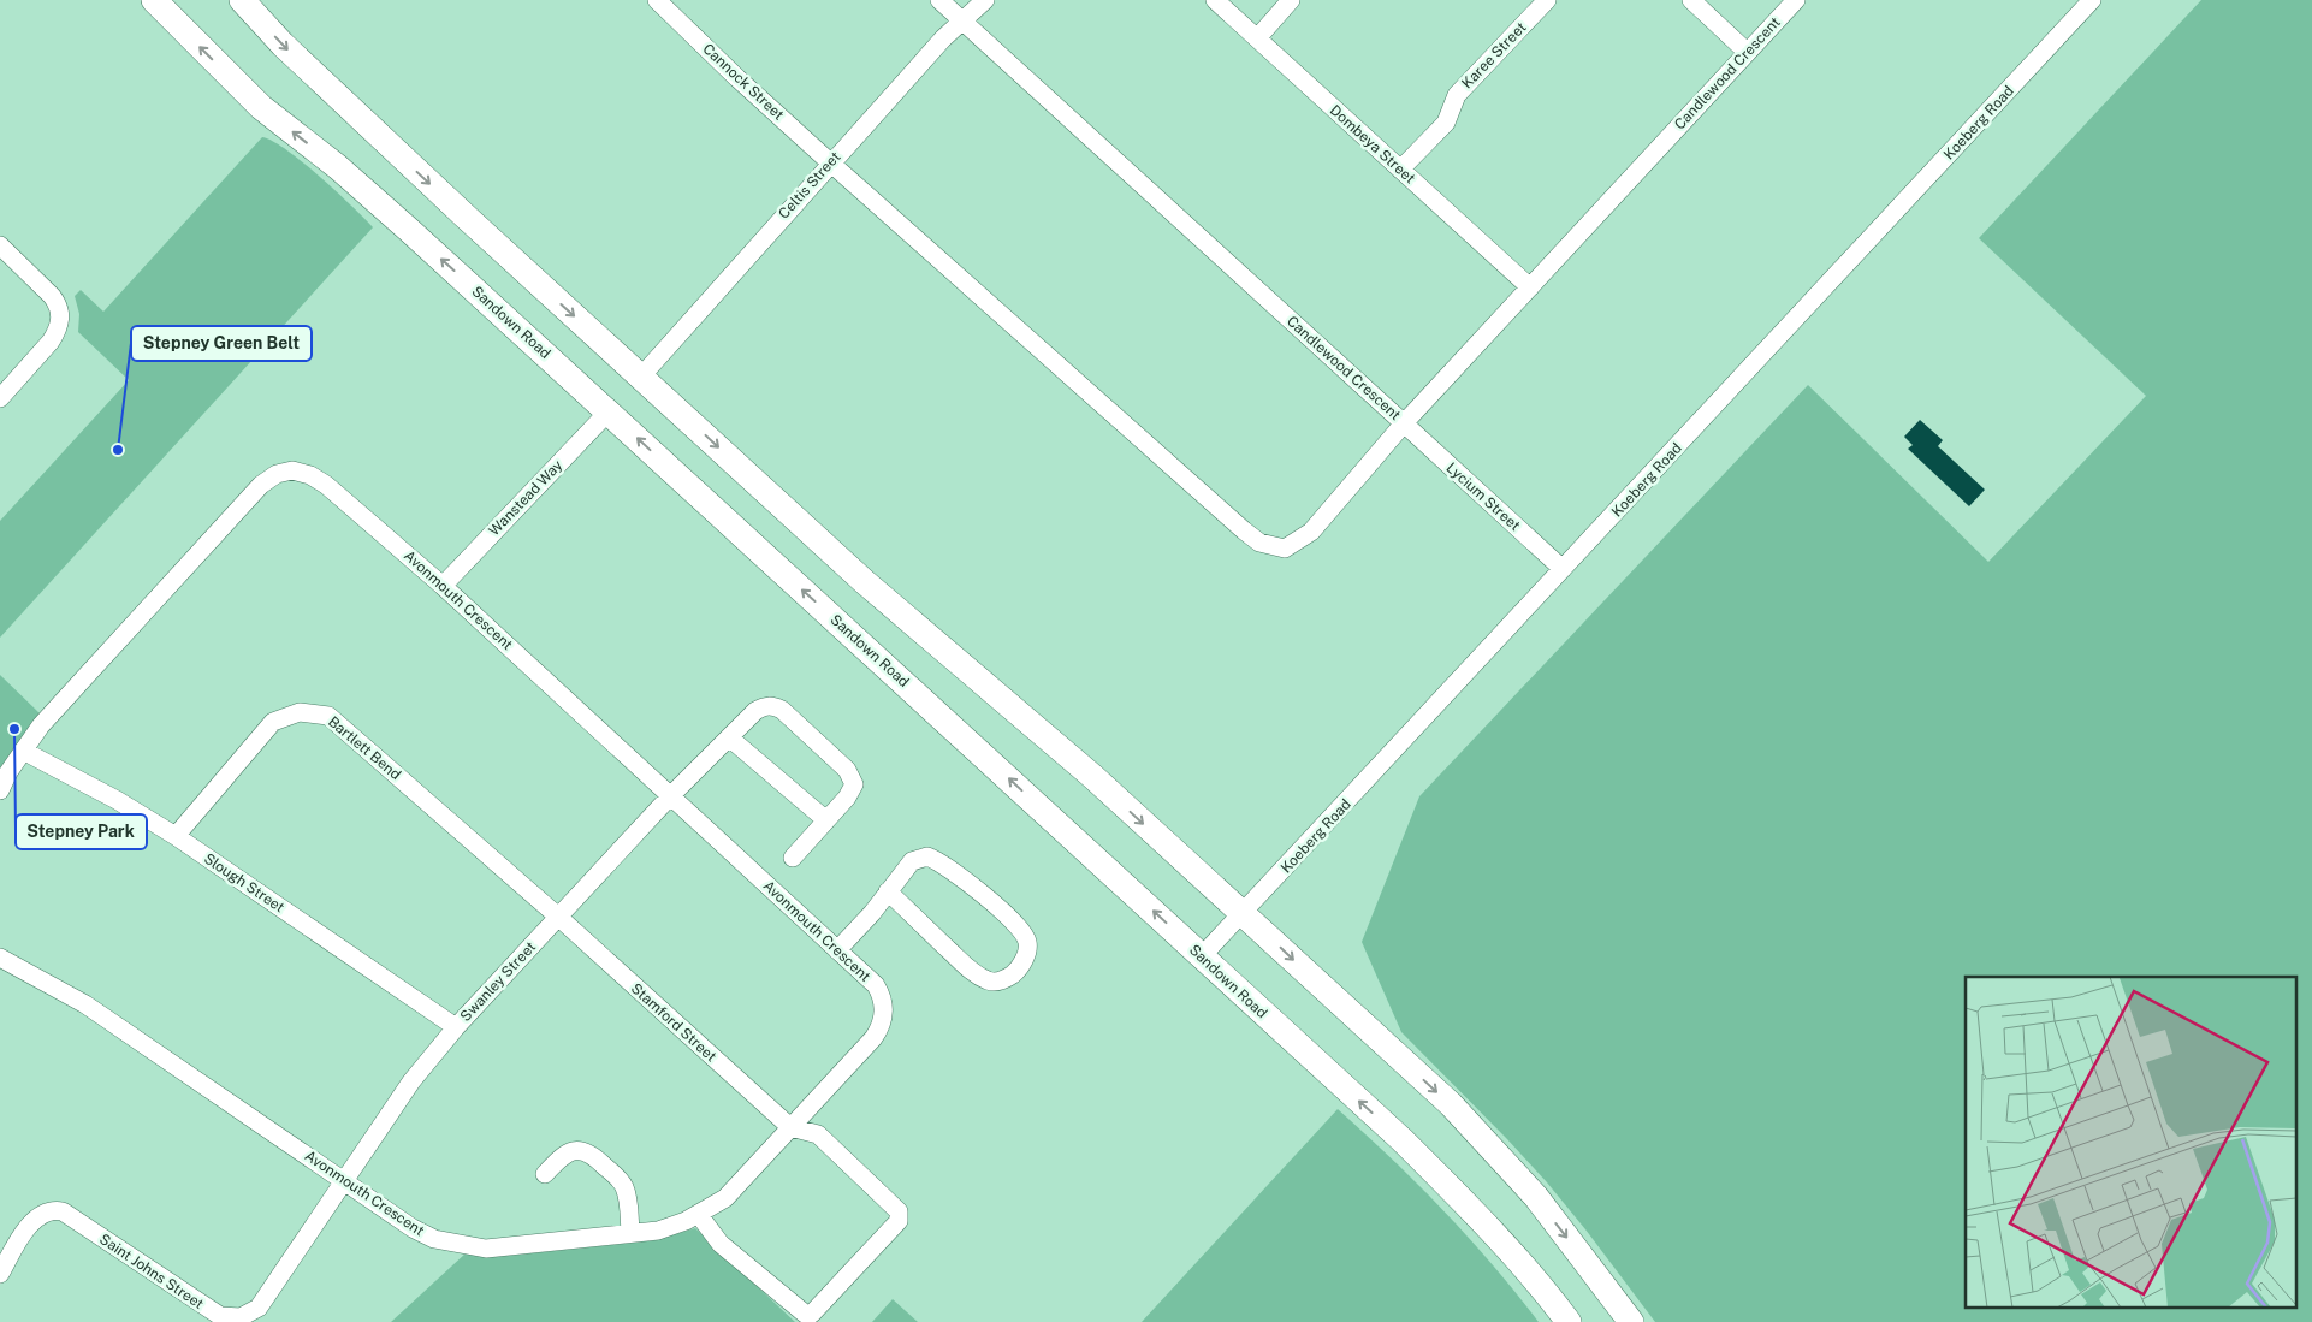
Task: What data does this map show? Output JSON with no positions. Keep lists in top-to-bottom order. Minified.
{"streets":{"main road":["Sandown Road"],"street":["Karee Street","Candlewood Crescent","Cannock Street","Koeberg Road","Dombeya Street","Celtis Street","Lycium Street","Wanstead Way","Avonmouth Crescent","Bartlett Bend","Slough Street","Swanley Street","Stamford Street","Saint Johns Street"]},"crossings":[["Karee Street","Dombeya Street"],["Candlewood Crescent","Cannock Street"],["Candlewood Crescent","Dombeya Street"],["Candlewood Crescent","Celtis Street"],["Candlewood Crescent","Lycium Street"],["Cannock Street","Celtis Street"],["Cannock Street","Lycium Street"],["Koeberg Road","Sandown Road"],["Koeberg Road","Lycium Street"],["Sandown Road","Wanstead Way"],["Wanstead Way","Avonmouth Crescent"],["Avonmouth Crescent","Slough Street"],["Avonmouth Crescent","Swanley Street"],["Avonmouth Crescent","Stamford Street"],["Avonmouth Crescent","Saint Johns Street"],["Bartlett Bend","Slough Street"],["Bartlett Bend","Swanley Street"],["Bartlett Bend","Stamford Street"],["Slough Street","Swanley Street"],["Swanley Street","Stamford Street"],["Swanley Street","Saint Johns Street"]],"places":["Stepney Green Belt","Stepney Park"]}
